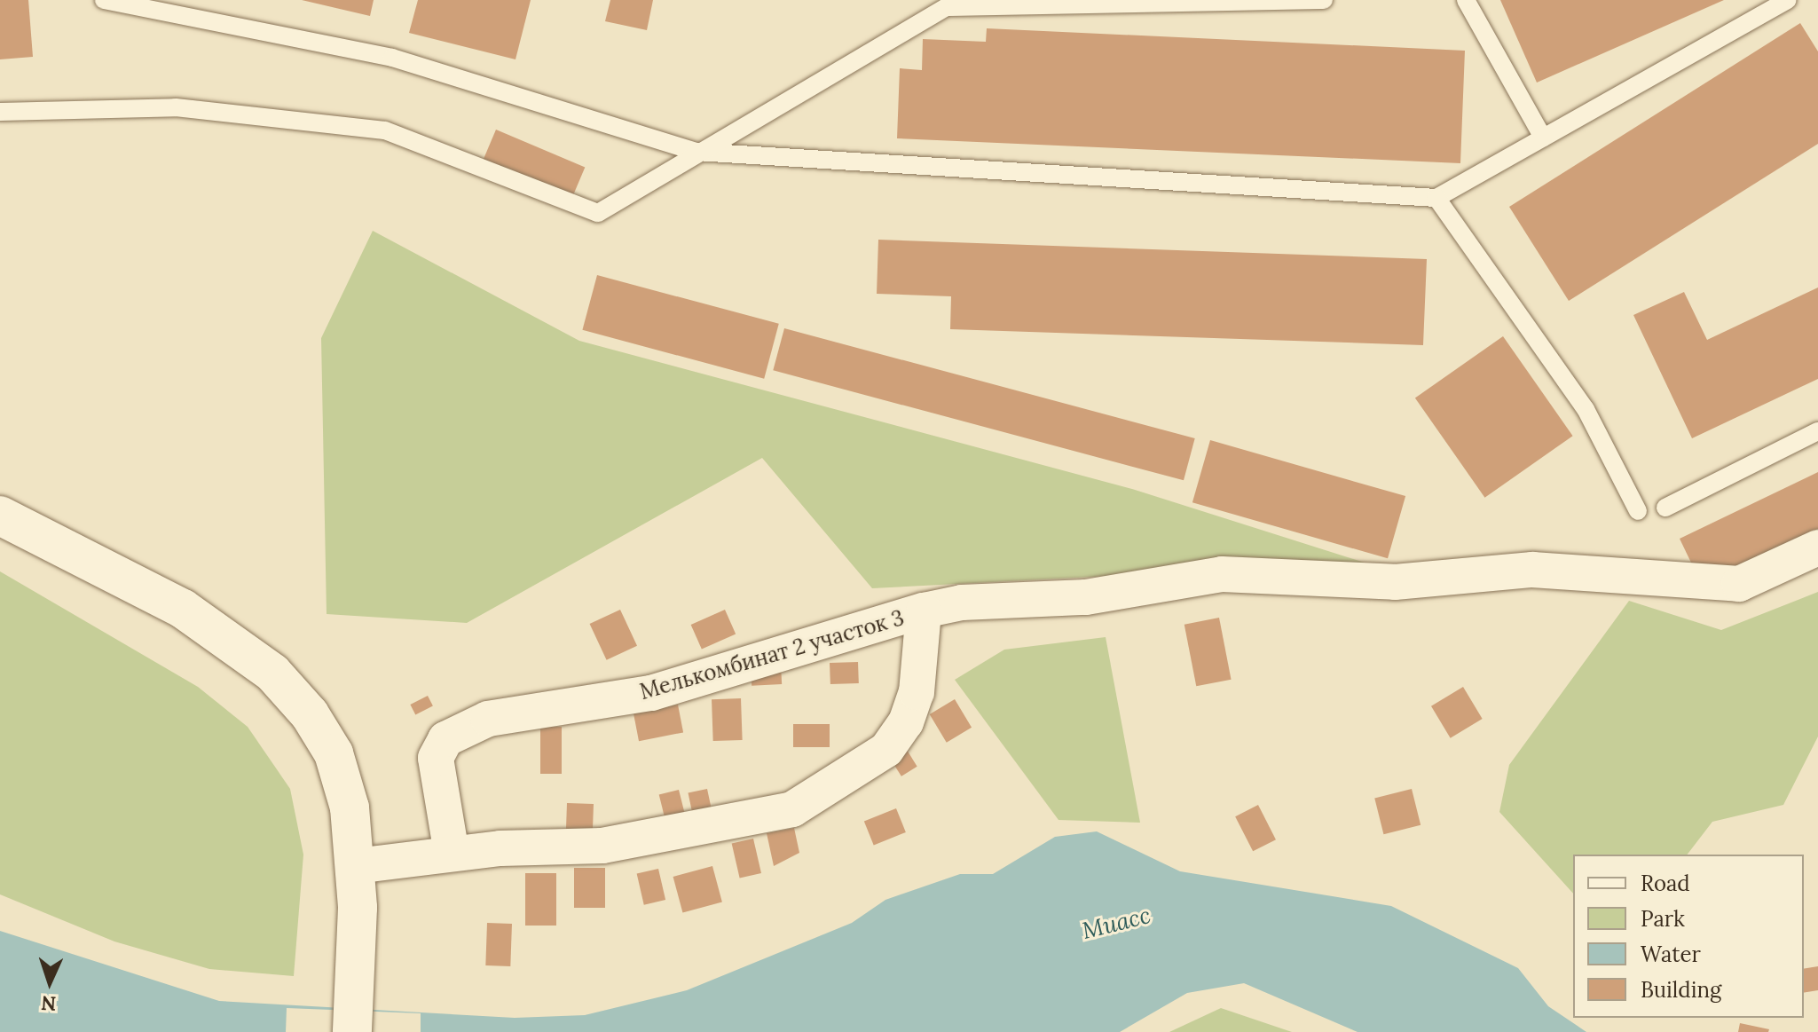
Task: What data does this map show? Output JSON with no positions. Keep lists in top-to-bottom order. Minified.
{"streets":{"street":["Мелькомбинат 2 участок 3"]},"water":["Миасс"],"legend":["Road","Park","Water","Building"],"north":"bottom"}
